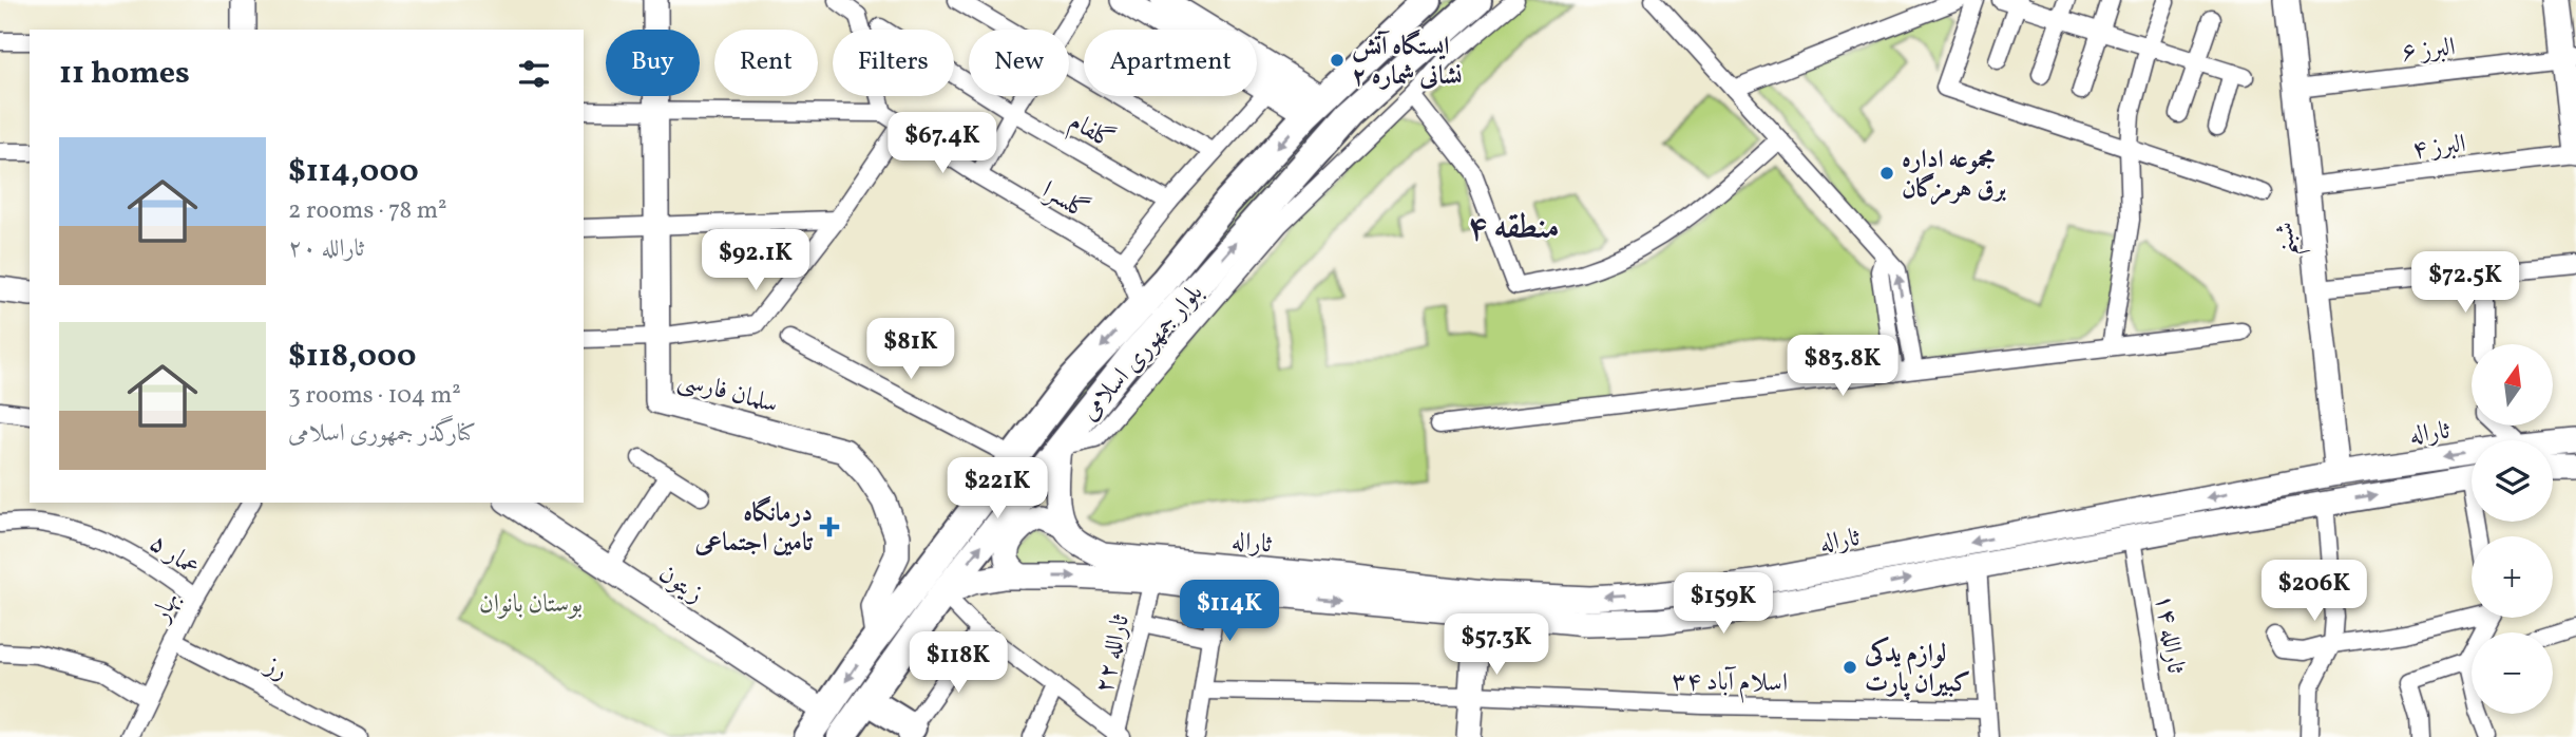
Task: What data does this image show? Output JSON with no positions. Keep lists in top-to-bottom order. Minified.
{"streets":{"main road":["شبنم","بلوار جمهوری اسلامی","سلمان فارسی","ثاراله","زیتون"],"street":["البرز ۶","گلفام","البرز ۴","گلسرا","عمار ۵","بهار","ثارالله ۱۴","ثارالله ۲۲","رز","اسلام آباد ۳۴"]},"crossings":[["البرز ۶","شبنم"],["البرز ۴","شبنم"],["شبنم","ثاراله"],["بلوار جمهوری اسلامی","سلمان فارسی"],["بلوار جمهوری اسلامی","ثاراله"],["بلوار جمهوری اسلامی","زیتون"],["ثاراله","ثارالله ۱۴"],["ثاراله","ثارالله ۲۲"],["عمار ۵","بهار"],["بهار","رز"]],"districts":["منطقه ۴"],"parks":["بوستان بانوان"],"places":{"other":["ایستگاه آتش نشانی شماره ۲","مجموعه اداره برق هرمزگان","لوازم یدکی کبیران پارت"],"health":["درمانگاه تامین اجتماعی"]},"north":"top","page":{"chip":["Buy","Rent","Filters","New","Apartment"],"heading":"11 homes","price":["$67.4K","$92.1K","$72.5K","$81K","$83.8K","$221K","$206K","$159K","$114K","$57.3K","$118K"],"list":[{"name":"$114,000","note":"2 rooms · 78 m² · ثارالله ۲۰"},{"name":"$118,000","note":"3 rooms · 104 m² · کنارگذر جمهوری اسلامی"}],"map_buttons":["+","−"]}}
